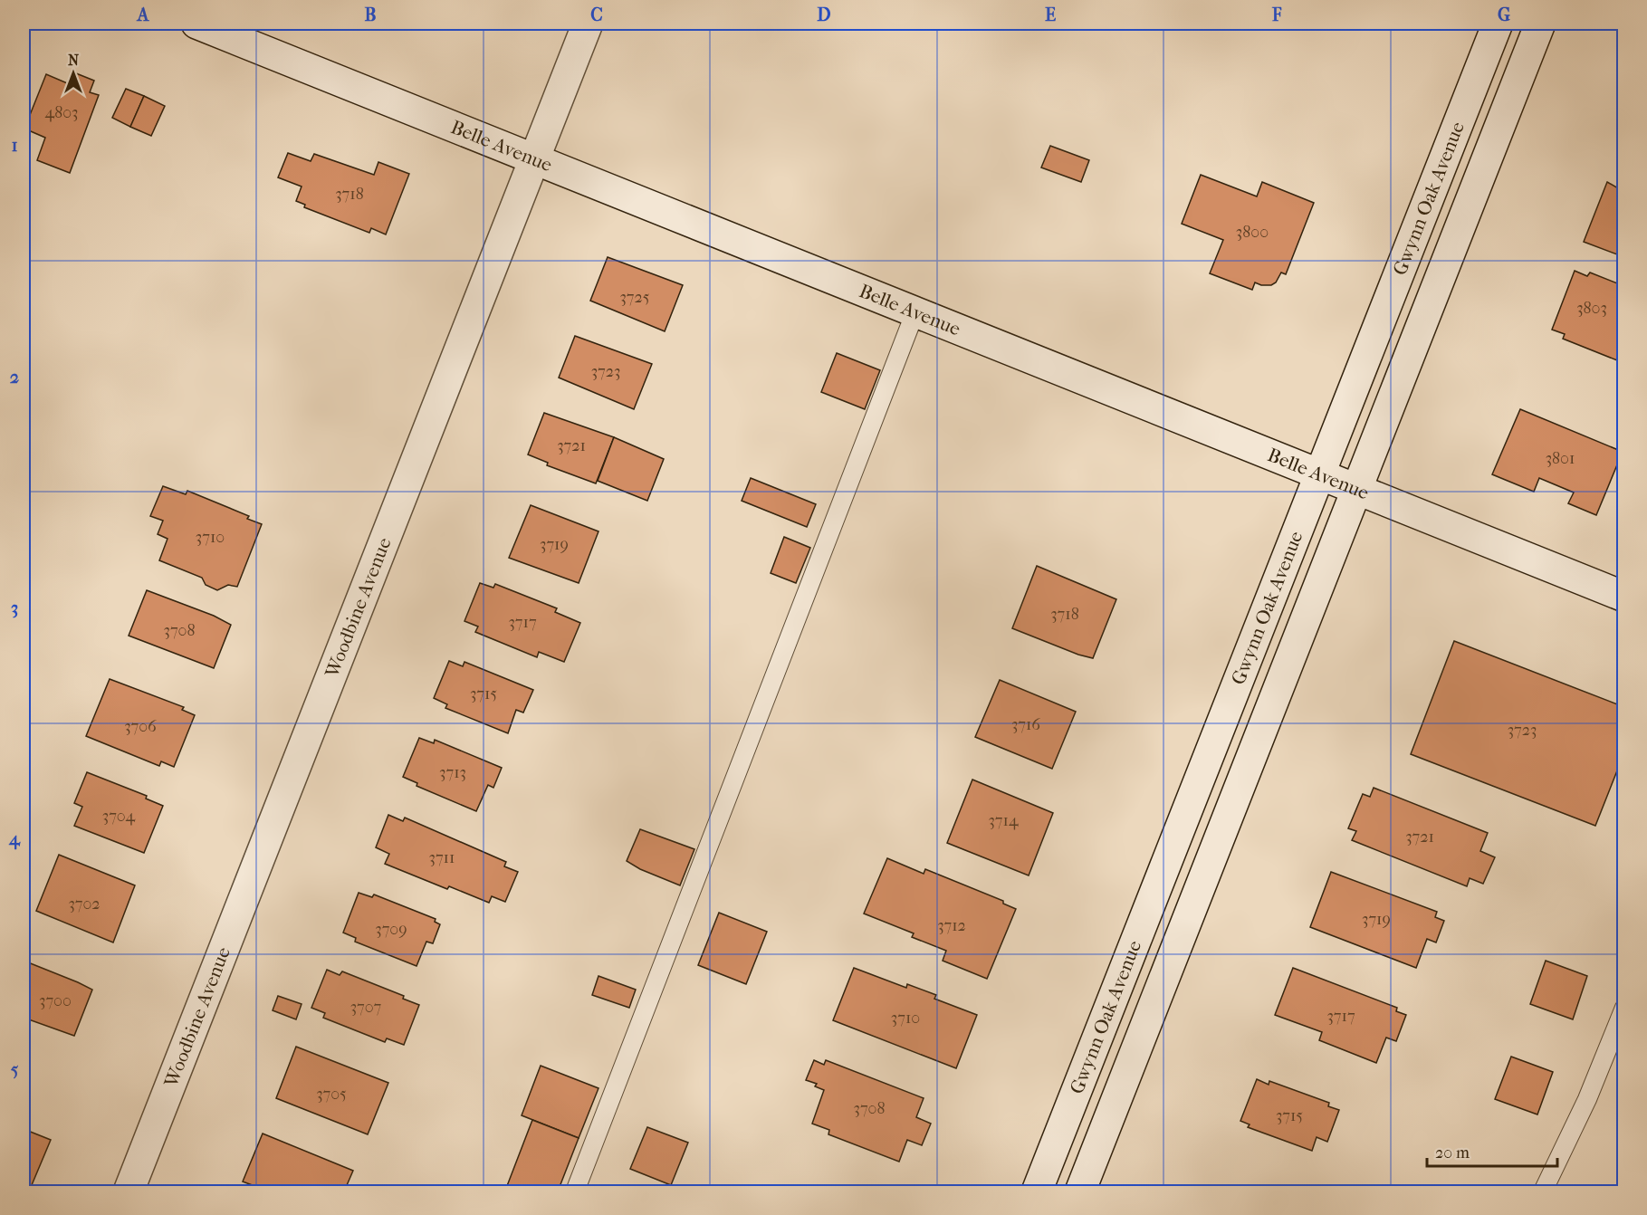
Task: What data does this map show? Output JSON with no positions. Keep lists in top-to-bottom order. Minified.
{"streets":{"street":["Belle Avenue","Gwynn Oak Avenue","Woodbine Avenue"]},"crossings":[["Belle Avenue","Gwynn Oak Avenue"],["Belle Avenue","Woodbine Avenue"]],"house_numbers":["4803","3718","3800","3725","3803","3723","3721","3801","3710","3719","3718","3717","3708","3715","3716","3706","3723","3713","3704","3714","3721","3711","3702","3719","3712","3709","3700","3707","3717","3710","3705","3708","3715"],"scale_bar":"20 m","north":"top","grid":{"columns":["A","B","C","D","E","F","G"],"rows":["1","2","3","4","5"]}}
